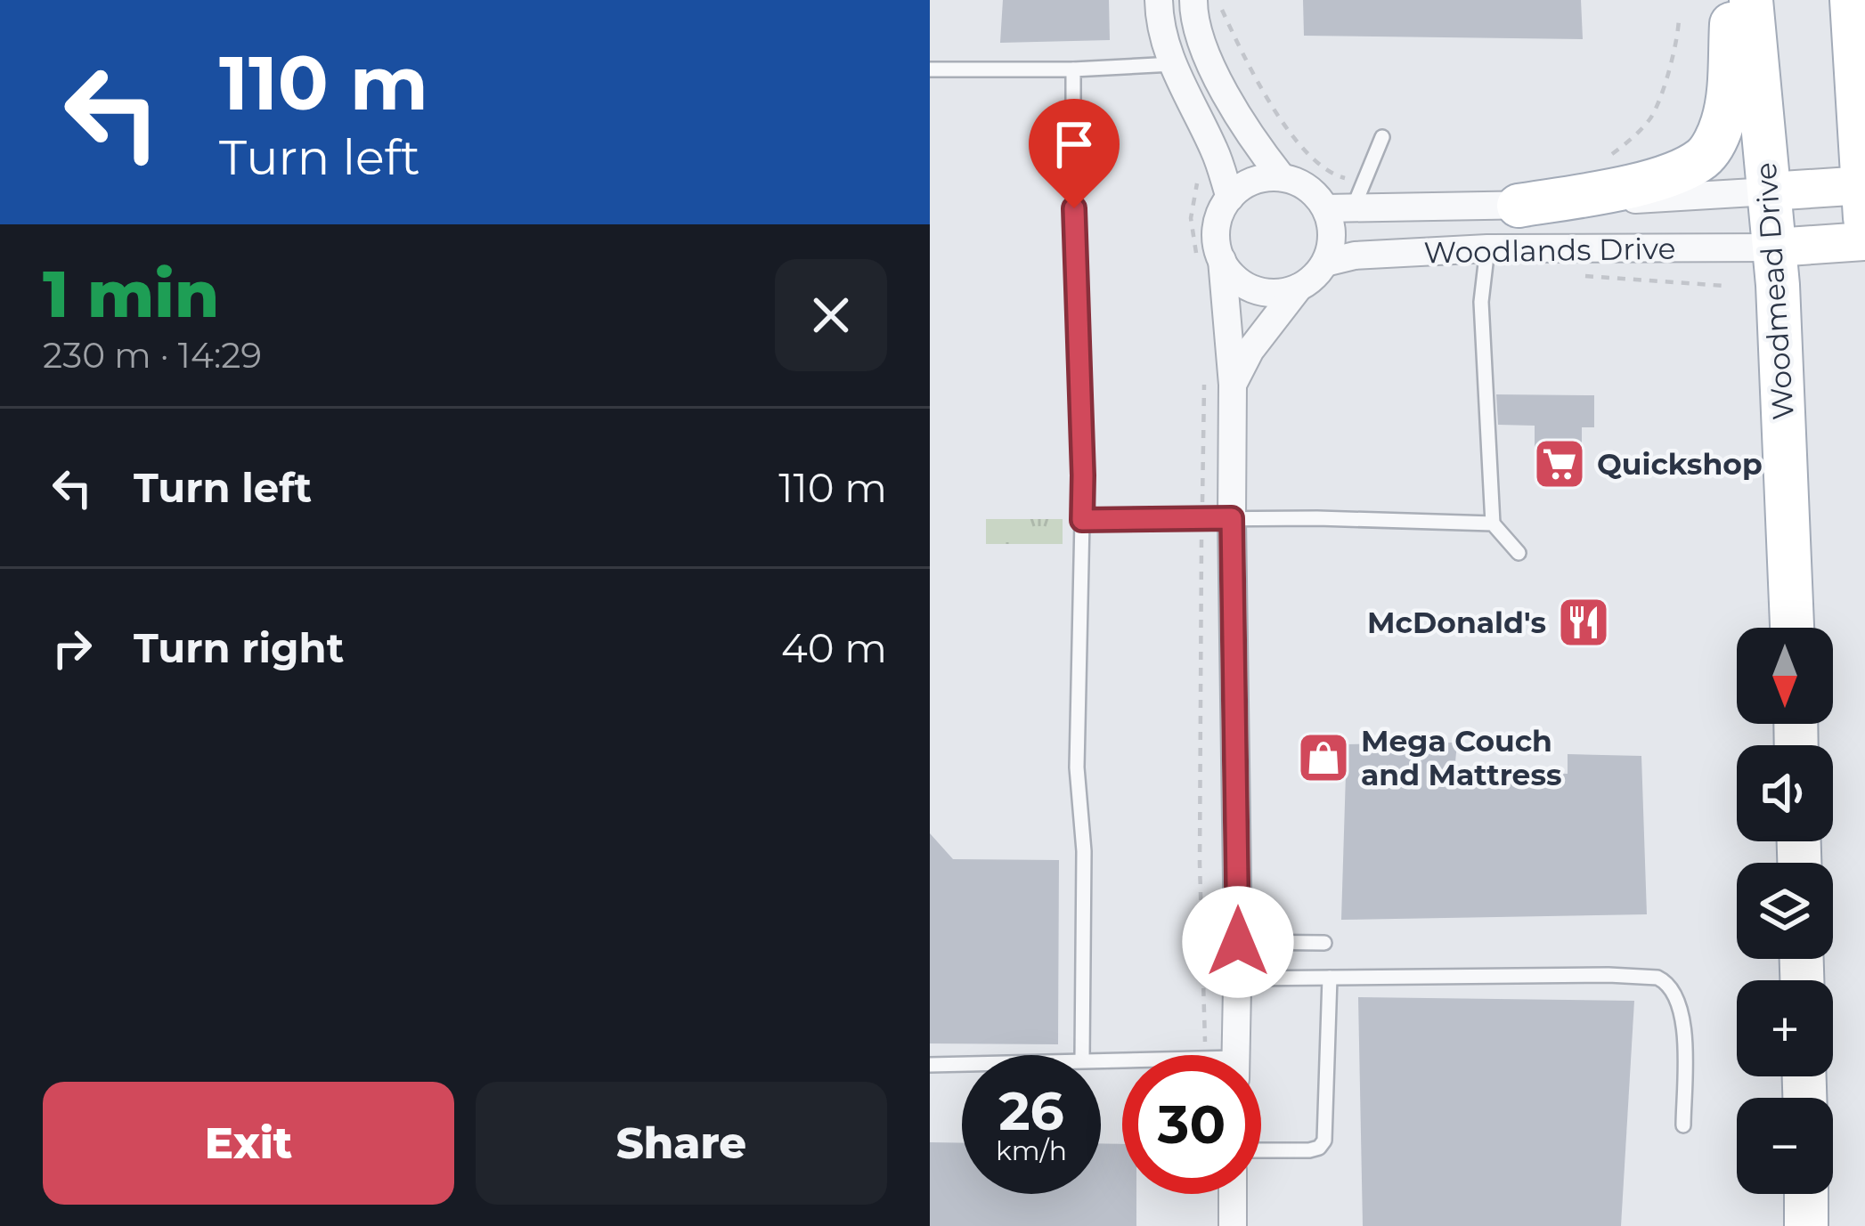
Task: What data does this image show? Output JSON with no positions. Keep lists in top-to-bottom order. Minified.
{"streets":{"main road":["Woodmead Drive"],"street":["Woodlands Drive"]},"crossings":[["Woodlands Drive","Woodmead Drive"]],"places":{"supermarket":["Quickshop"],"restaurant":["McDonald's"],"shop":["Mega Couch and Mattress"]},"north":"bottom","page":{"turn":["110 m","Turn left"],"heading":["1 min","230 m · 14:29"],"list":[{"name":"Turn left","value":"110 m"},{"name":"Turn right","value":"40 m"}],"map_buttons":["+","−"],"speed":"26 km/h","limit":"30","buttons":["Exit","Share"]}}
